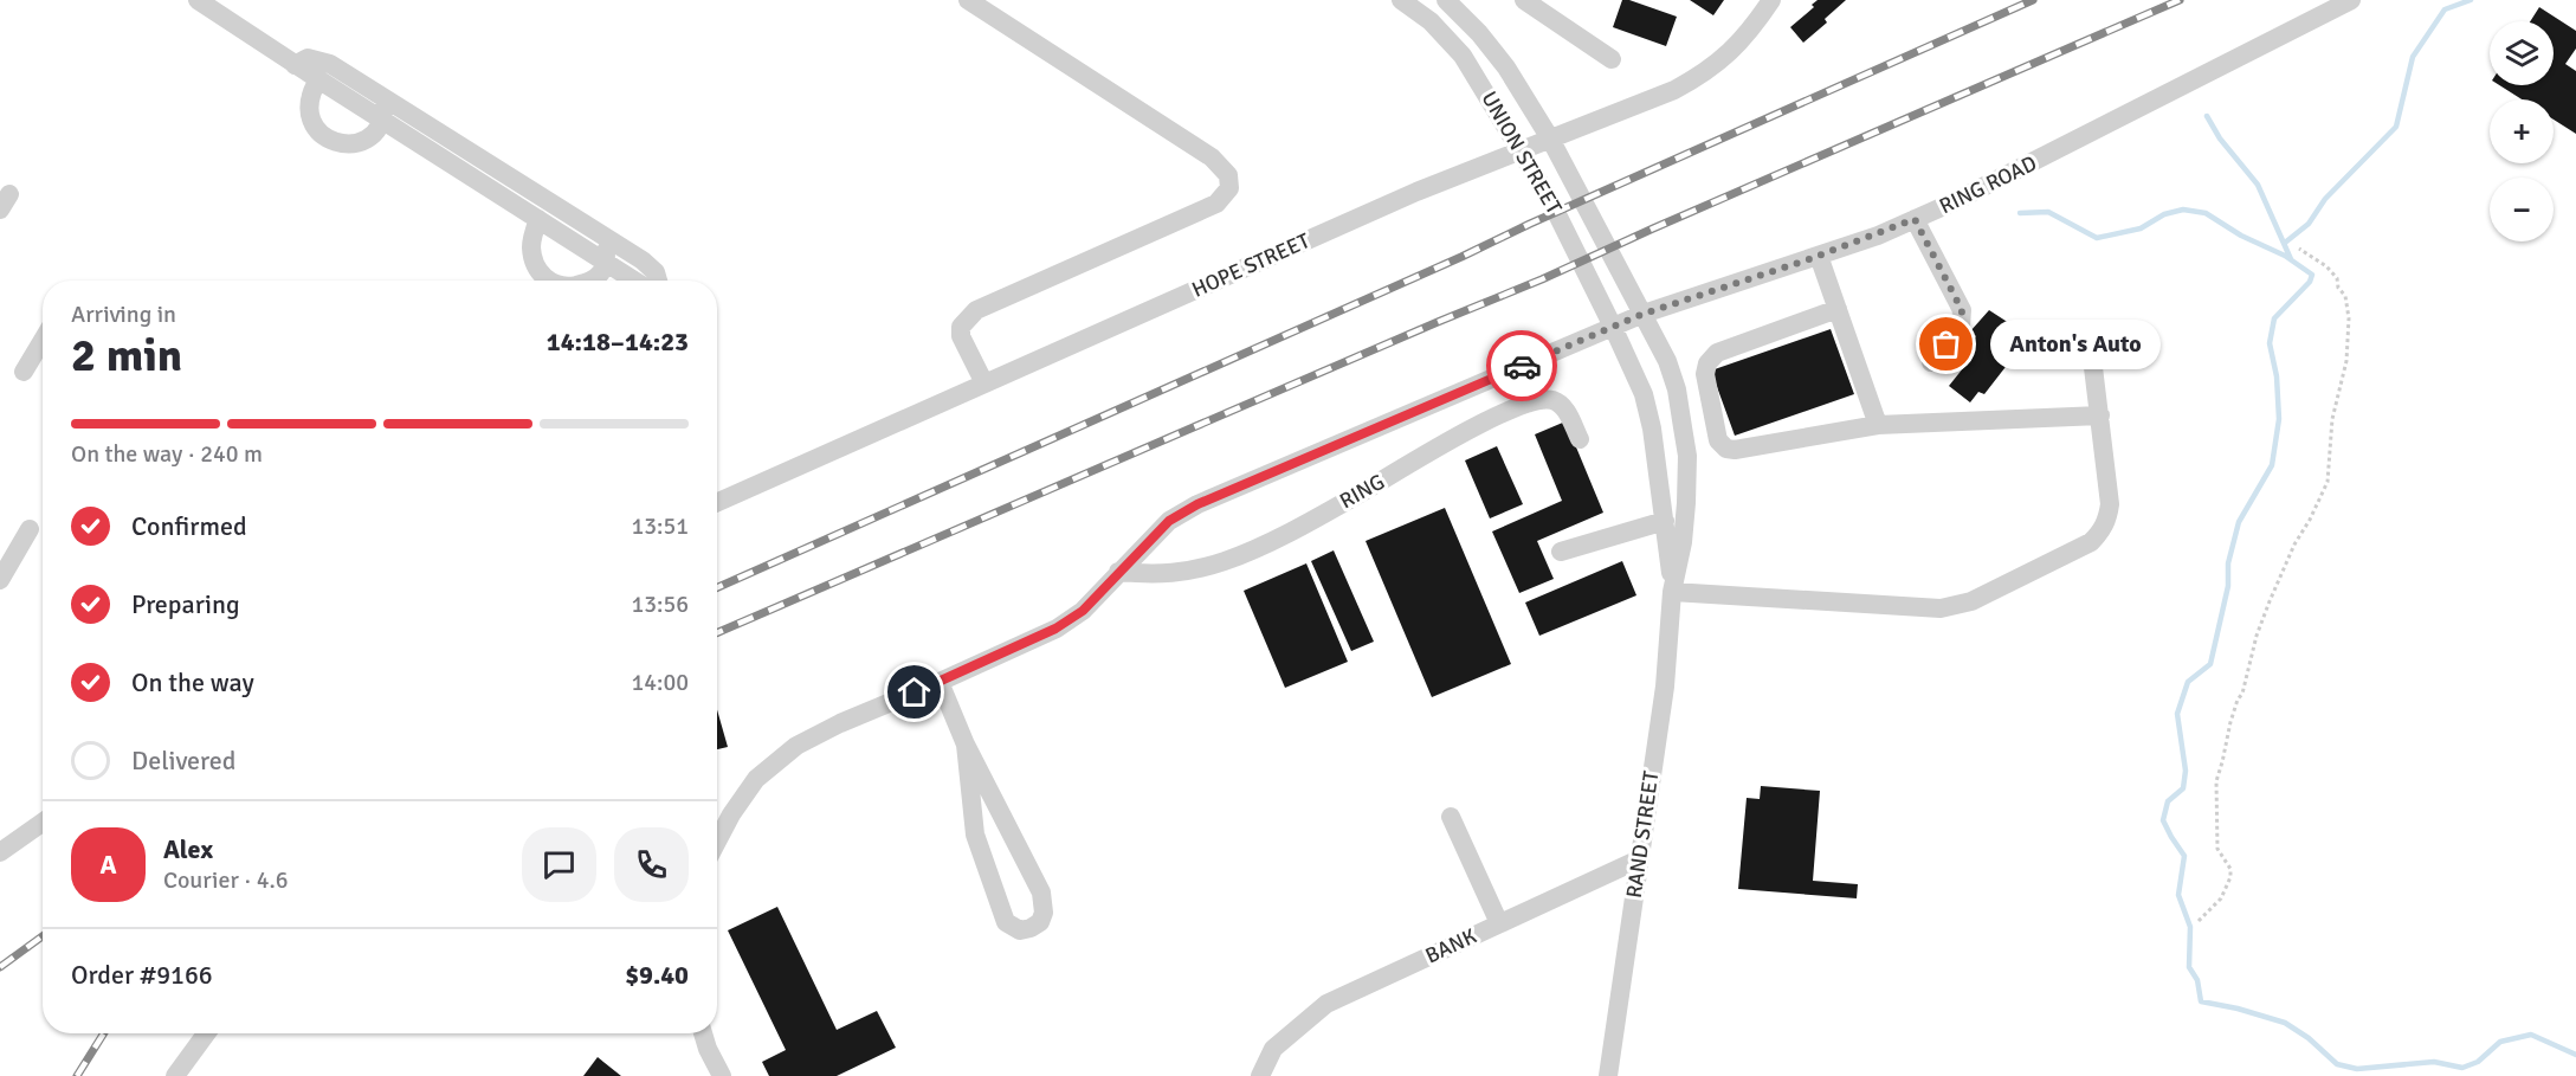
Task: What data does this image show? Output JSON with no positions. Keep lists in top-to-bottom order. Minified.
{"streets":{"street":["UNION STREET","RING ROAD","HOPE STREET","RING","RAND STREET","BANK"]},"crossings":[["UNION STREET","RING ROAD"],["UNION STREET","HOPE STREET"],["UNION STREET","RAND STREET"],["RING ROAD","RING"],["RING ROAD","RAND STREET"],["RAND STREET","BANK"]],"places":["Anton's Auto"],"page":{"map_buttons":["+","−"],"heading":["2 min","Arriving in","14:18–14:23"],"panel":["Alex","Courier · 4.6","Order #9166","$9.40"],"bubble":"Anton's Auto","bar":"On the way · 240 m","list":[["Confirmed","13:51"],["Preparing","13:56"],["On the way","14:00"],"Delivered"],"round":"A"}}
